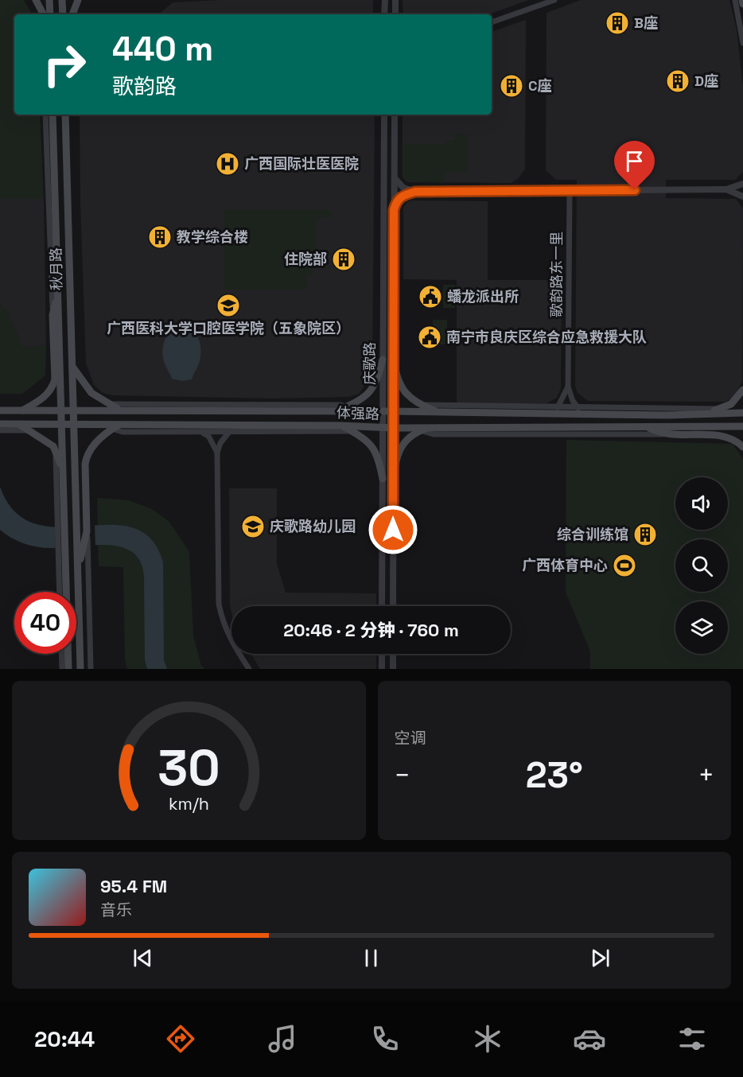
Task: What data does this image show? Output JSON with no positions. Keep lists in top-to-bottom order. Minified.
{"streets":{"main road":["秋月路","体强路"],"street":["歌韵路东一里","庆歌路"]},"crossings":[["秋月路","体强路"],["歌韵路东一里","体强路"],["庆歌路","体强路"]],"places":{"building":["B座","D座","C座","教学综合楼","住院部","综合训练馆"],"hospital":["广西国际壮医医院"],"public building":["蟠龙派出所","南宁市良庆区综合应急救援大队"],"school or university":["广西医科大学口腔医学院（五象院区）","庆歌路幼儿园"],"sports":["广西体育中心"]},"page":{"turn":["440 m","歌韵路"],"limit":"40","trip":"20:46 · 2 分钟 · 760 m","tile":"空调","heat":["−","23°","+"],"song":["95.4 FM","音乐"],"tabs":"20:44","gauge":["30","km/h"]}}
